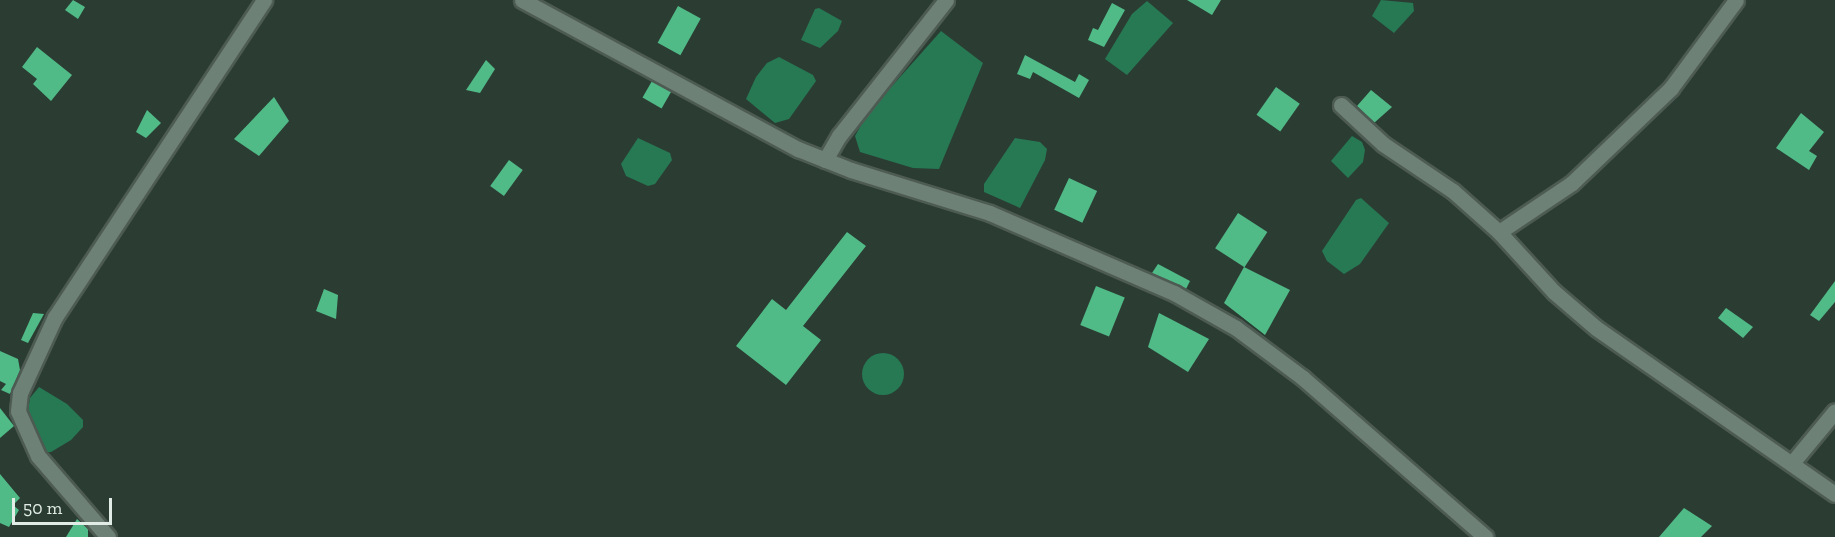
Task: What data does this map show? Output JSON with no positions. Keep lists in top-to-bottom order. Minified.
{"scale_bar":"50 m"}
